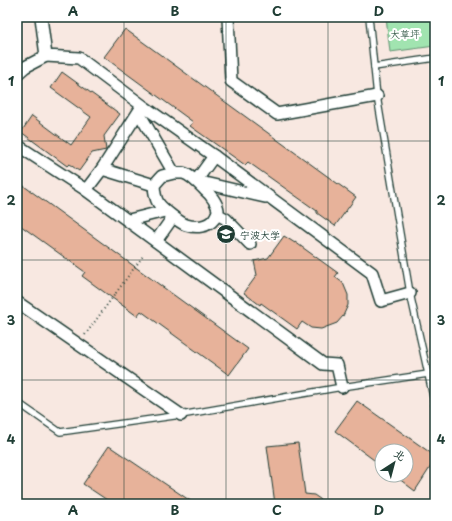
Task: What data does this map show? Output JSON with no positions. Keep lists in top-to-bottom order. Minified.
{"parks":["大草坪"],"places":{"school or university":["宁波大学"]},"north":"top right","grid":{"columns":["A","B","C","D"],"rows":["1","2","3","4"]}}
